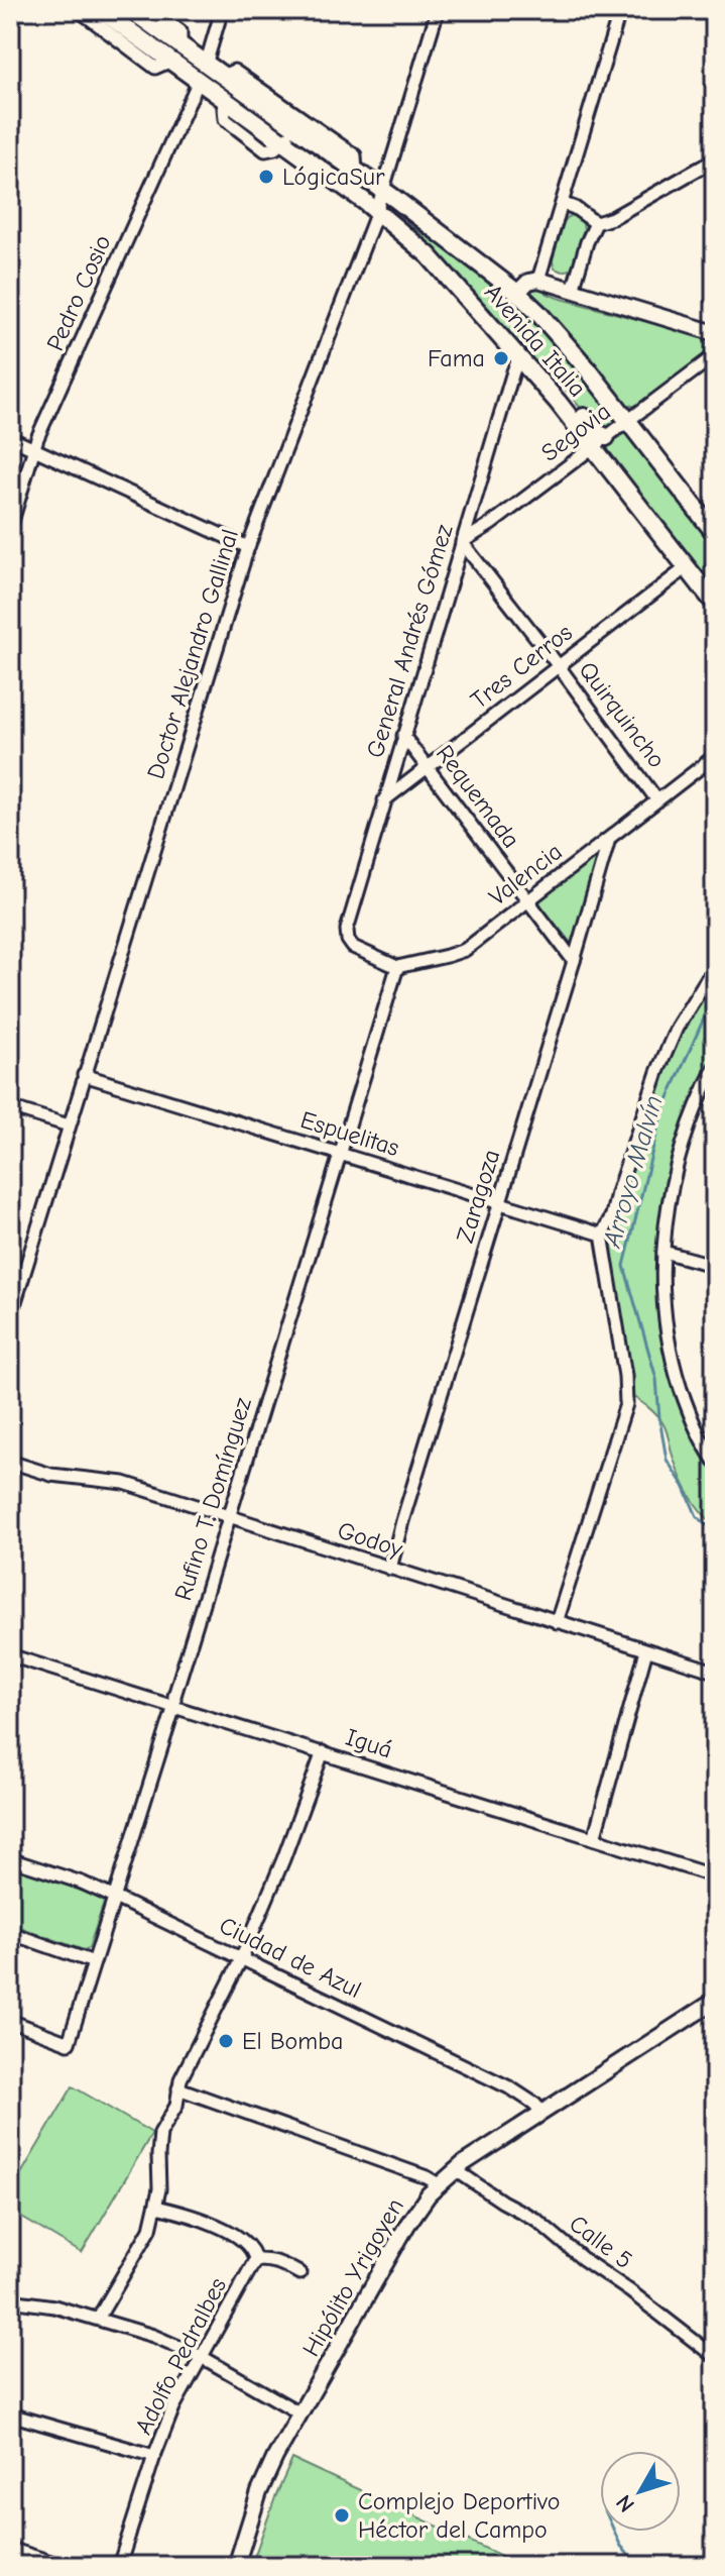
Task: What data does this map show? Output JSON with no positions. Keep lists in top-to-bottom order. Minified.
{"streets":{"main road":["Avenida Italia"],"street":["Pedro Cosio","Segovia","General Andrés Gómez","Doctor Alejandro Gallinal","Tres Cerros","Quirquincho","Requemada","Valencia","Espuelitas","Zaragoza","Rufino T. Domínguez","Godoy","Iguá","Ciudad de Azul","Calle 5","Hipólito Yrigoyen","Adolfo Pedralbes"]},"crossings":[["Pedro Cosio","Avenida Italia"],["Avenida Italia","Segovia"],["Avenida Italia","General Andrés Gómez"],["Avenida Italia","Doctor Alejandro Gallinal"],["Avenida Italia","Tres Cerros"],["Segovia","General Andrés Gómez"],["Segovia","Quirquincho"],["General Andrés Gómez","Tres Cerros"],["General Andrés Gómez","Quirquincho"],["General Andrés Gómez","Requemada"],["General Andrés Gómez","Valencia"],["General Andrés Gómez","Rufino T. Domínguez"],["Doctor Alejandro Gallinal","Espuelitas"],["Tres Cerros","Quirquincho"],["Tres Cerros","Requemada"],["Quirquincho","Valencia"],["Requemada","Valencia"],["Requemada","Zaragoza"],["Valencia","Zaragoza"],["Valencia","Rufino T. Domínguez"],["Espuelitas","Zaragoza"],["Espuelitas","Rufino T. Domínguez"],["Zaragoza","Godoy"],["Rufino T. Domínguez","Godoy"],["Rufino T. Domínguez","Iguá"],["Rufino T. Domínguez","Ciudad de Azul"],["Ciudad de Azul","Hipólito Yrigoyen"],["Calle 5","Hipólito Yrigoyen"]],"water":["Arroyo Malvín"],"places":["LógicaSur","Fama","El Bomba","Complejo Deportivo Héctor del Campo"],"north":"bottom left"}
